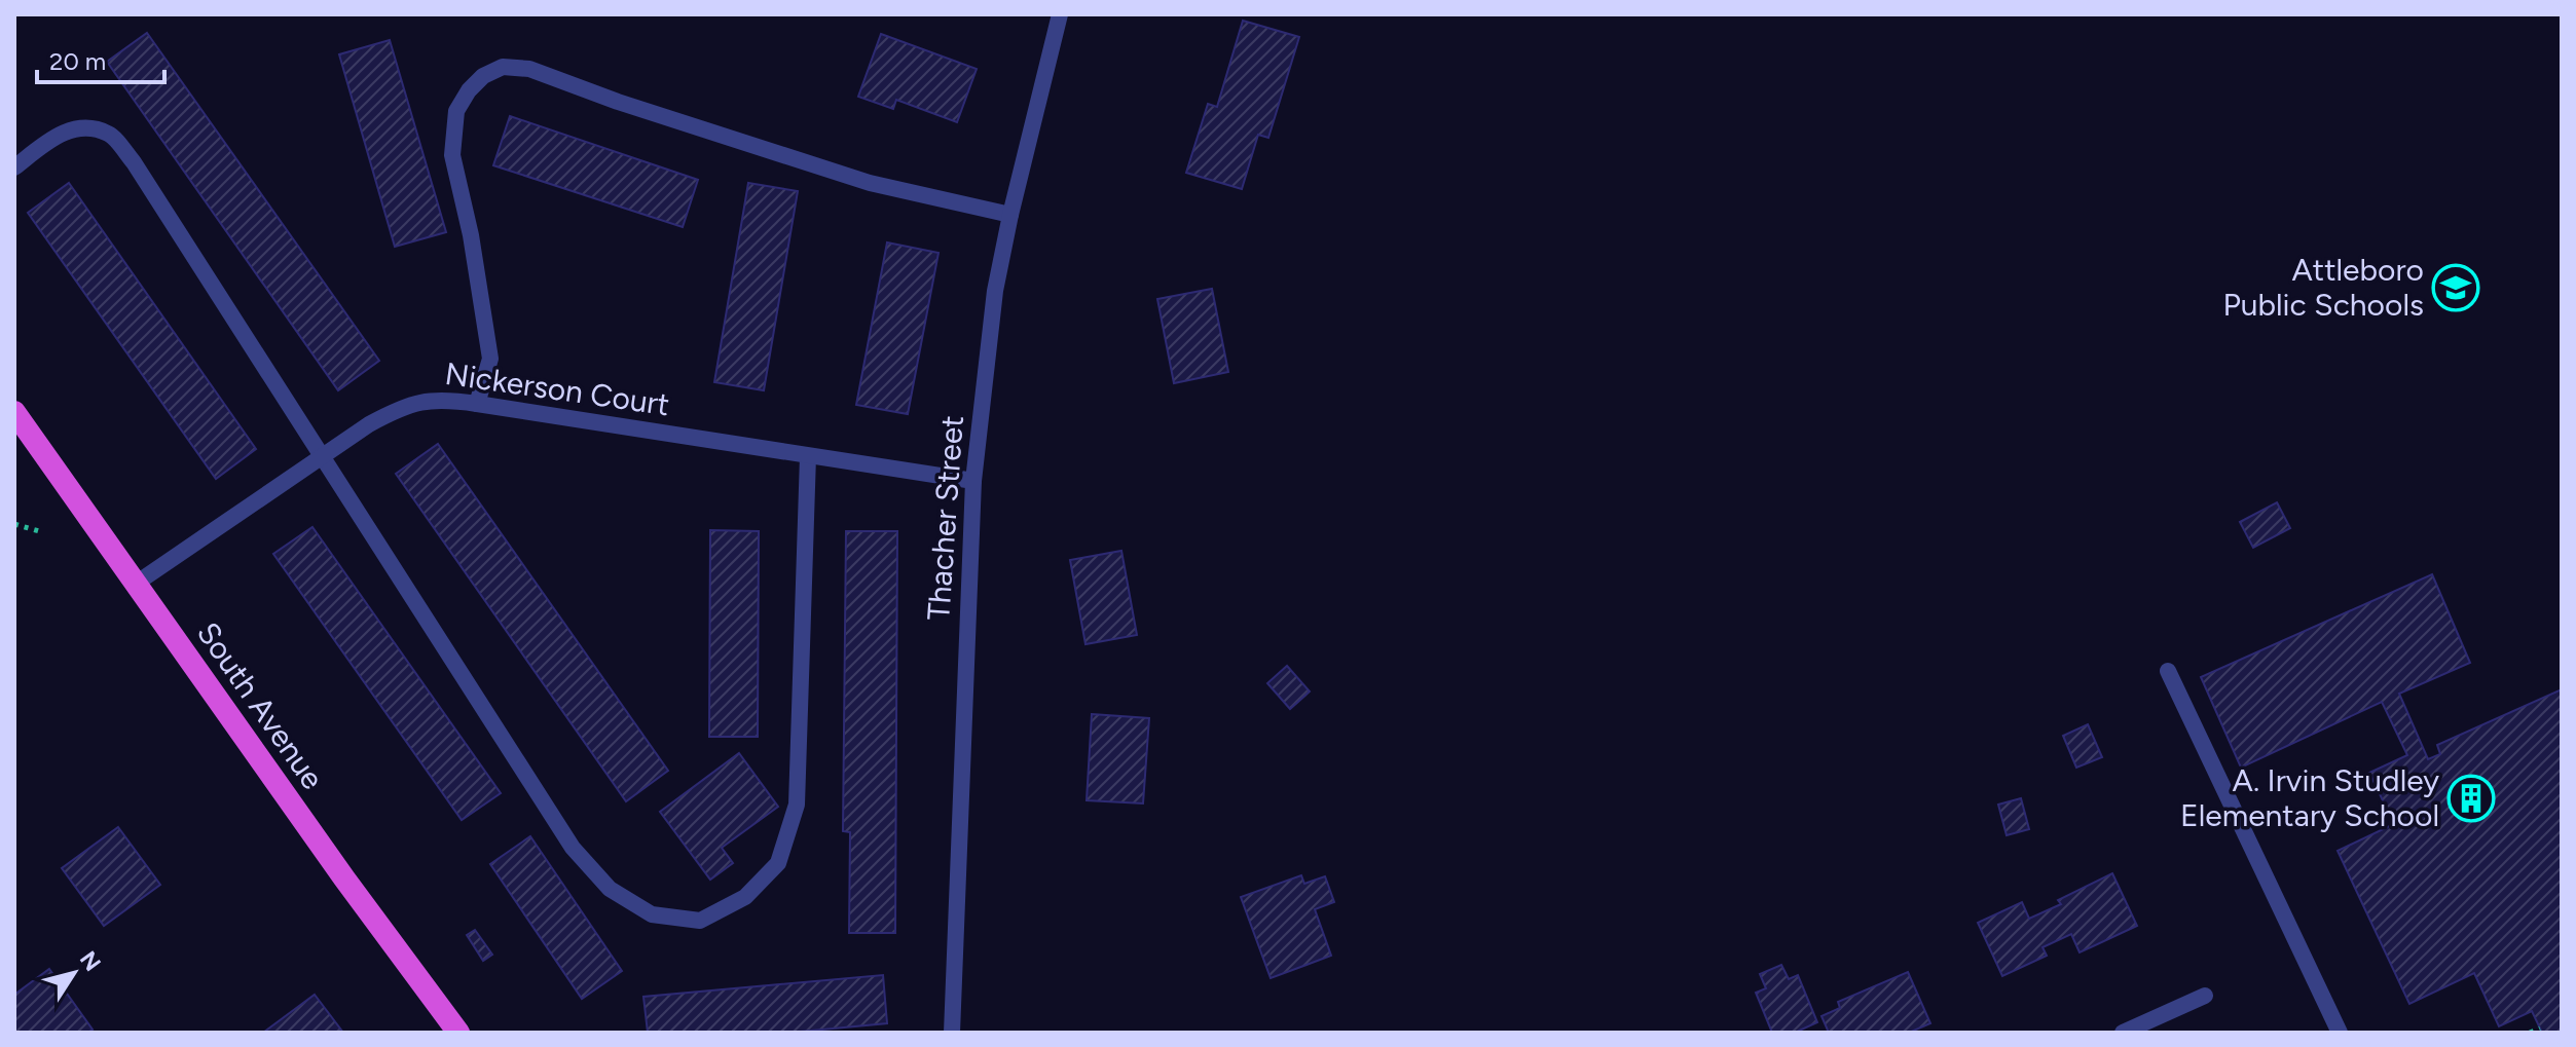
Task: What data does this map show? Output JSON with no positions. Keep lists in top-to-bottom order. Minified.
{"streets":{"highway":["South Avenue"],"street":["Nickerson Court","Thacher Street"]},"crossings":[["Nickerson Court","Thacher Street"],["Nickerson Court","South Avenue"]],"places":{"school or university":["Attleboro Public Schools"],"building":["A. Irvin Studley Elementary School"]},"scale_bar":"20 m","north":"top right"}
